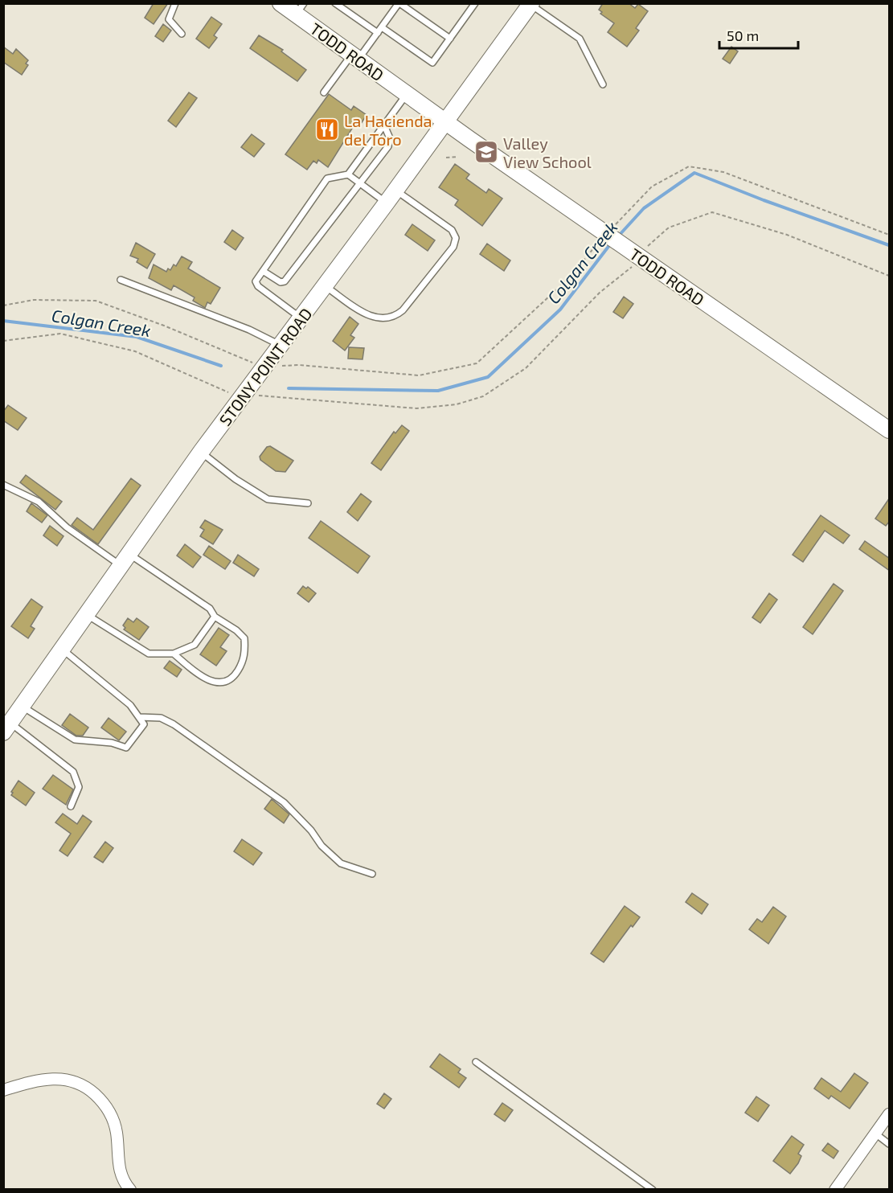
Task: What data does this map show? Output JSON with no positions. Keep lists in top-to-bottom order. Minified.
{"streets":{"main road":["TODD ROAD","STONY POINT ROAD"]},"crossings":[["TODD ROAD","STONY POINT ROAD"]],"water":["Colgan Creek"],"places":{"restaurant":["La Hacienda del Toro"],"school or university":["Valley View School"]},"scale_bar":"50 m"}
